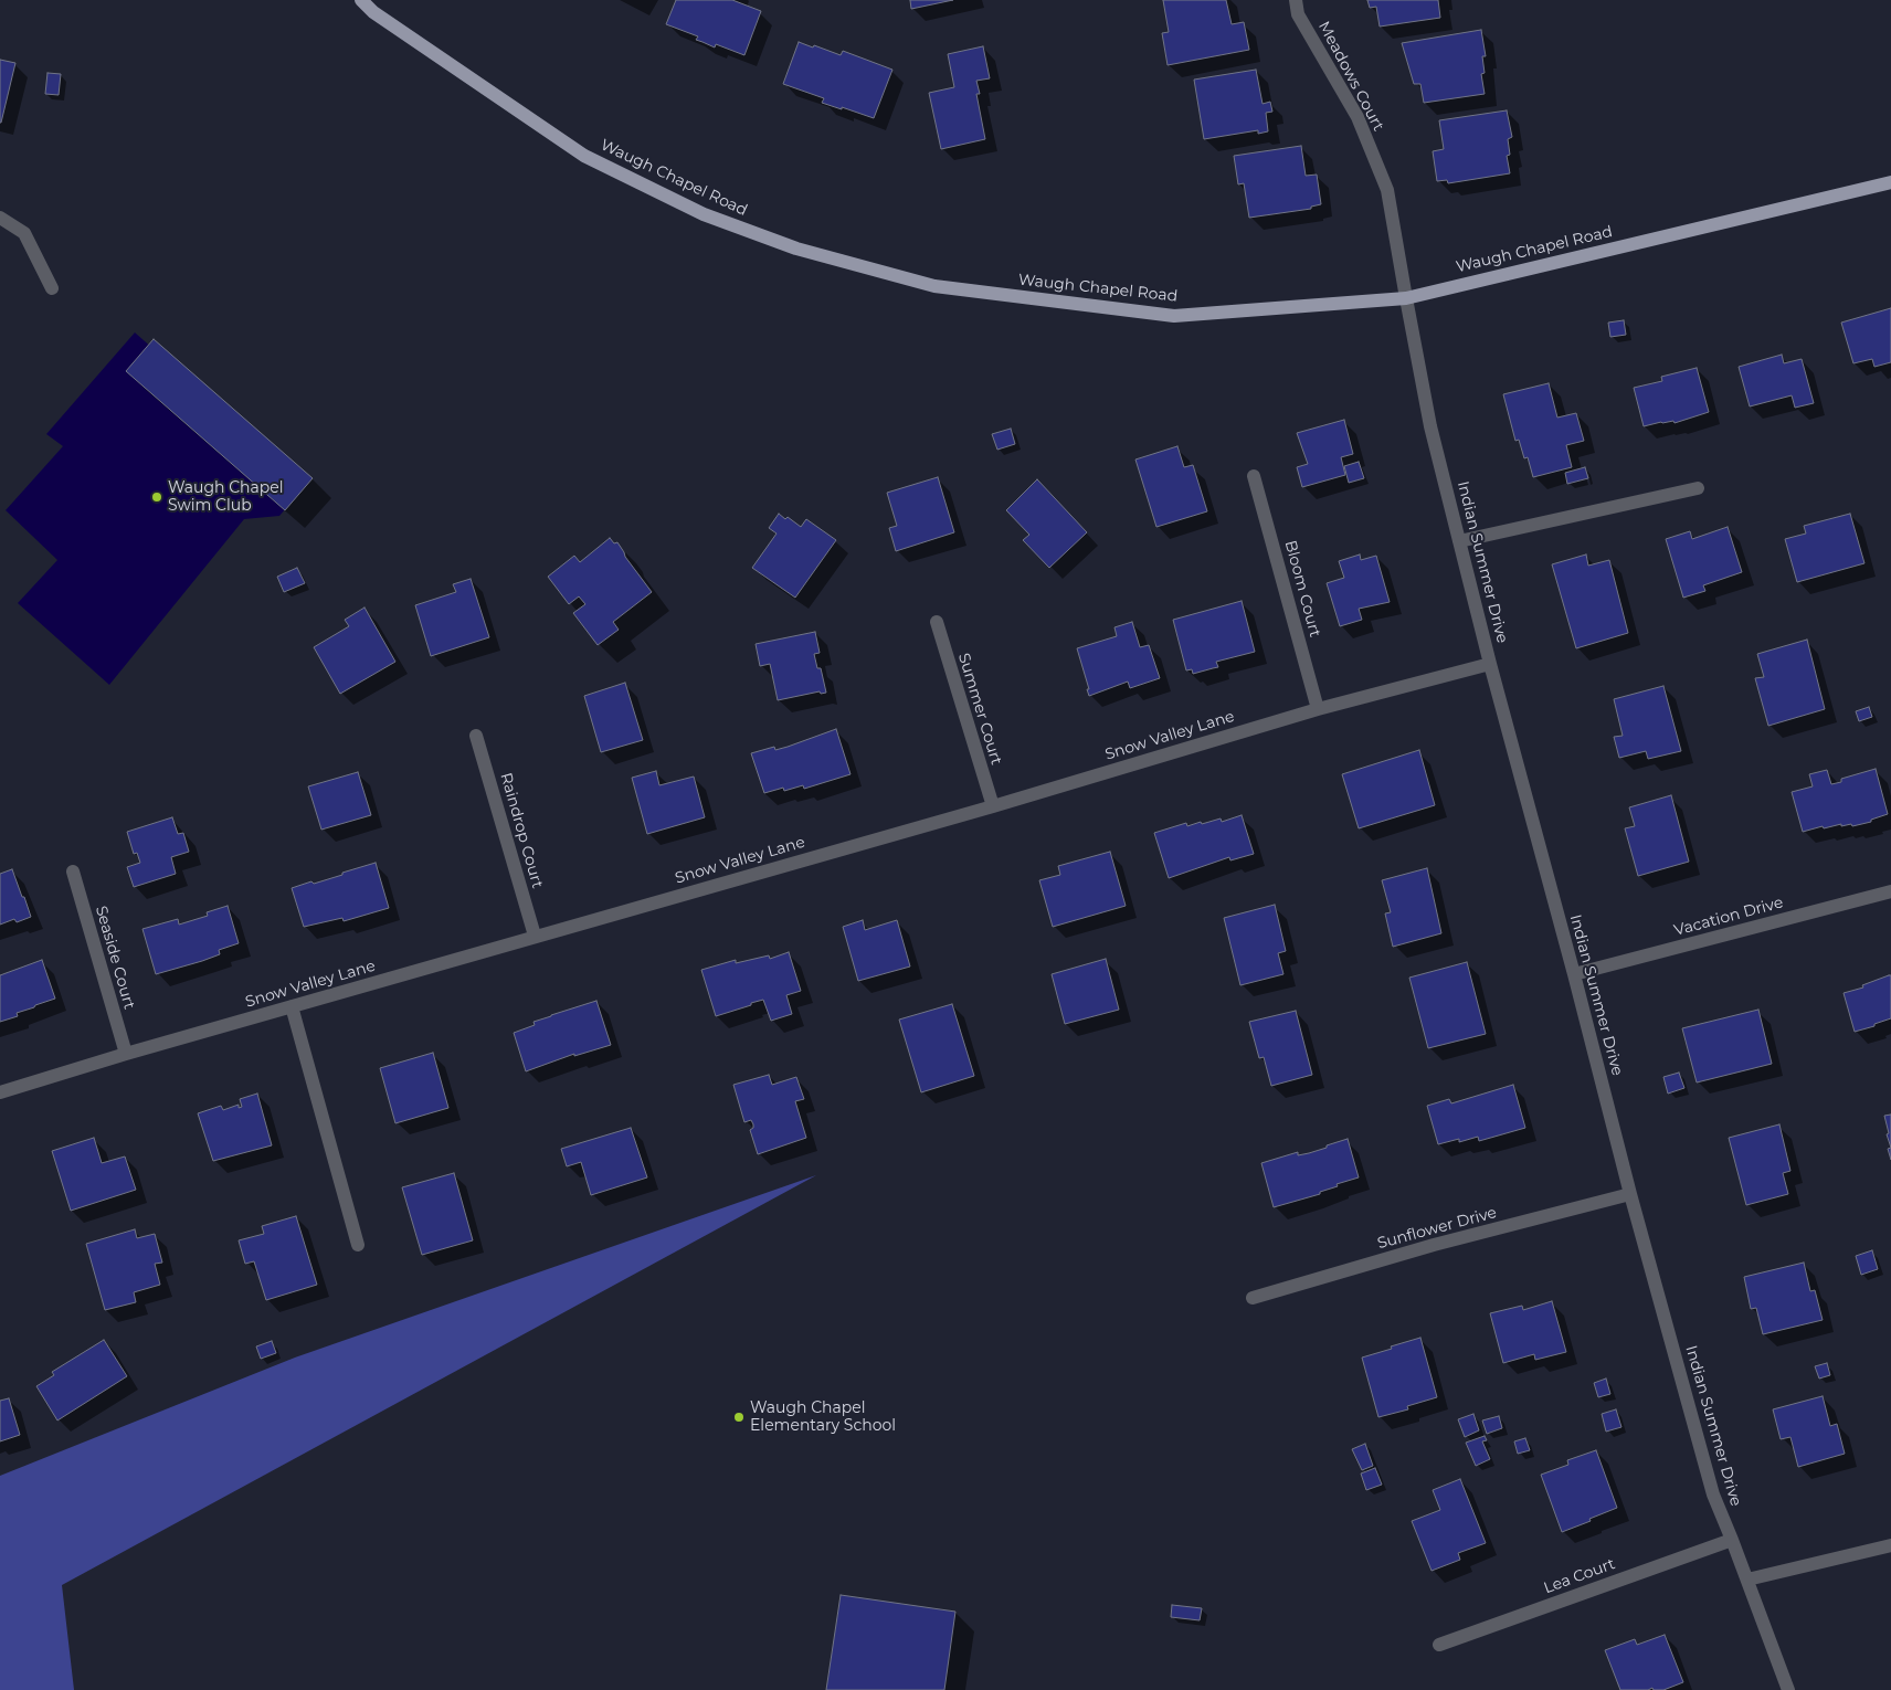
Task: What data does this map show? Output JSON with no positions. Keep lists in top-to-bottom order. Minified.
{"streets":{"main road":["Waugh Chapel Road"],"street":["Meadows Court","Indian Summer Drive","Bloom Court","Summer Court","Snow Valley Lane","Raindrop Court","Vacation Drive","Seaside Court","Sunflower Drive","Lea Court"]},"crossings":[["Meadows Court","Waugh Chapel Road"],["Meadows Court","Indian Summer Drive"],["Waugh Chapel Road","Indian Summer Drive"],["Indian Summer Drive","Snow Valley Lane"],["Indian Summer Drive","Vacation Drive"],["Indian Summer Drive","Sunflower Drive"],["Indian Summer Drive","Lea Court"],["Bloom Court","Snow Valley Lane"],["Summer Court","Snow Valley Lane"],["Snow Valley Lane","Raindrop Court"],["Snow Valley Lane","Seaside Court"]],"places":["Waugh Chapel Swim Club","Waugh Chapel Elementary School"]}
